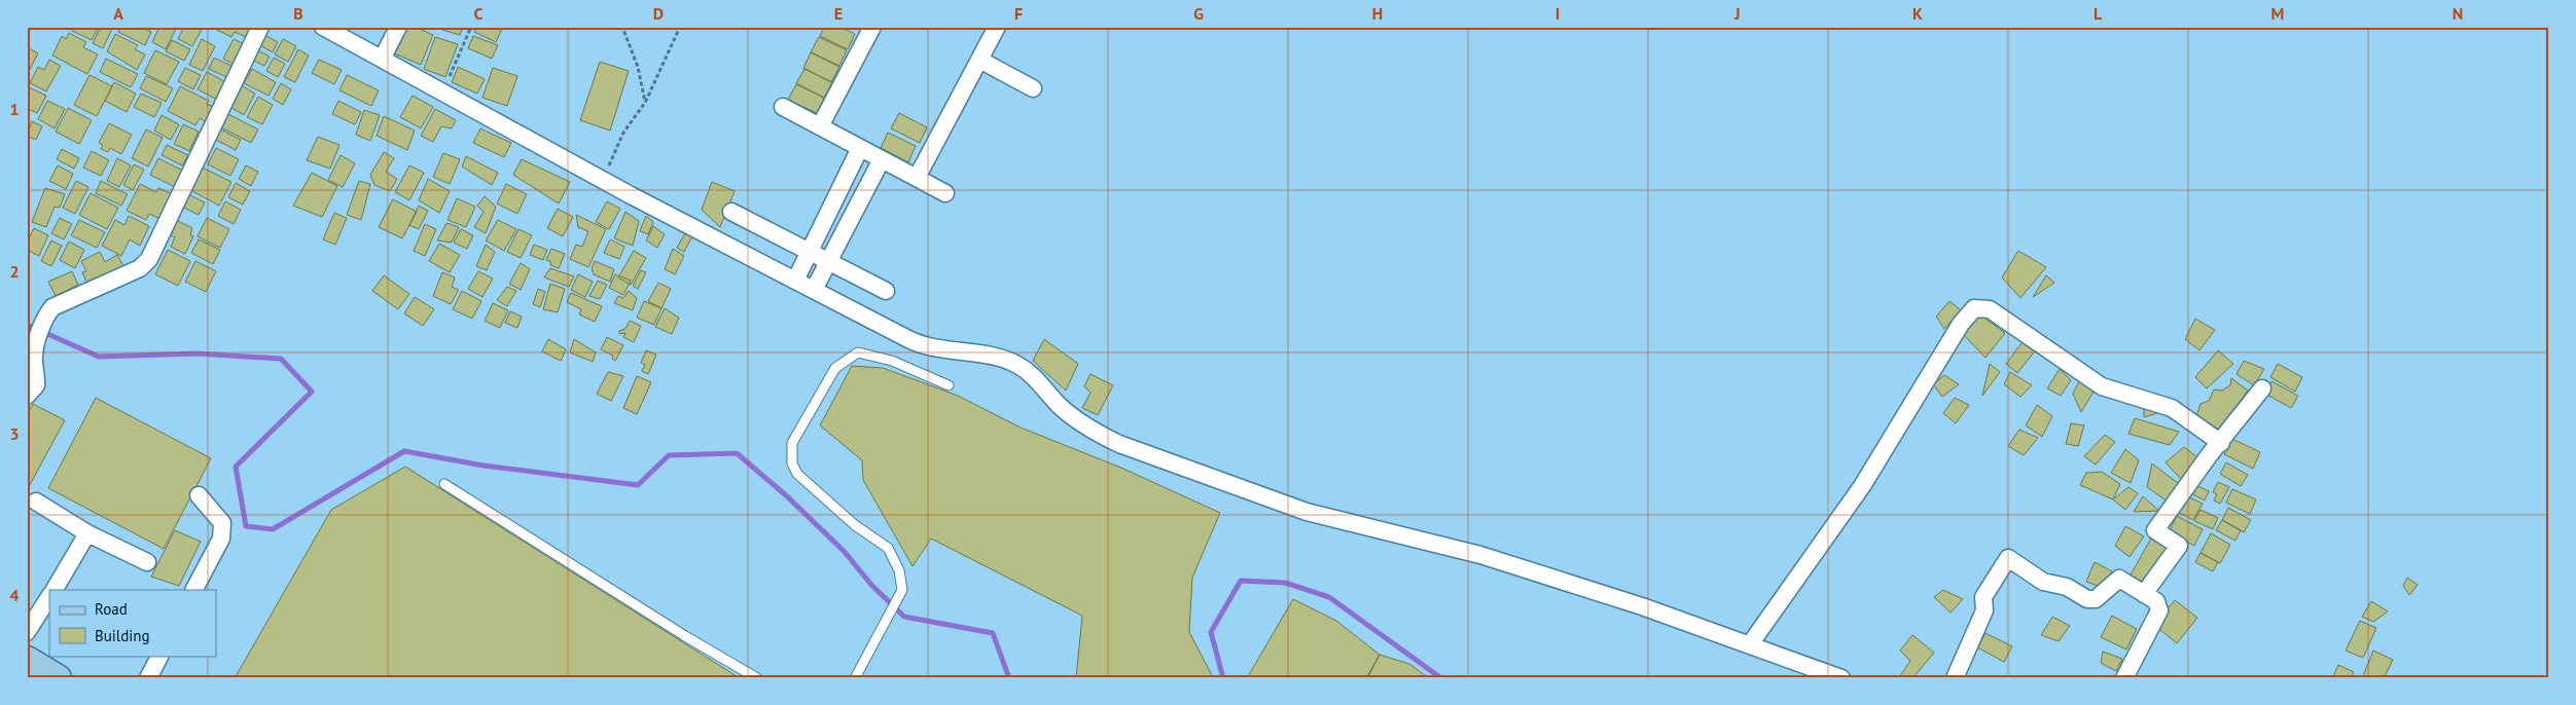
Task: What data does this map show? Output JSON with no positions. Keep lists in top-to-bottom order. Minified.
{"legend":["Road","Building"],"grid":{"columns":["A","B","C","D","E","F","G","H","I","J","K","L","M","N"],"rows":["1","2","3","4"]}}
